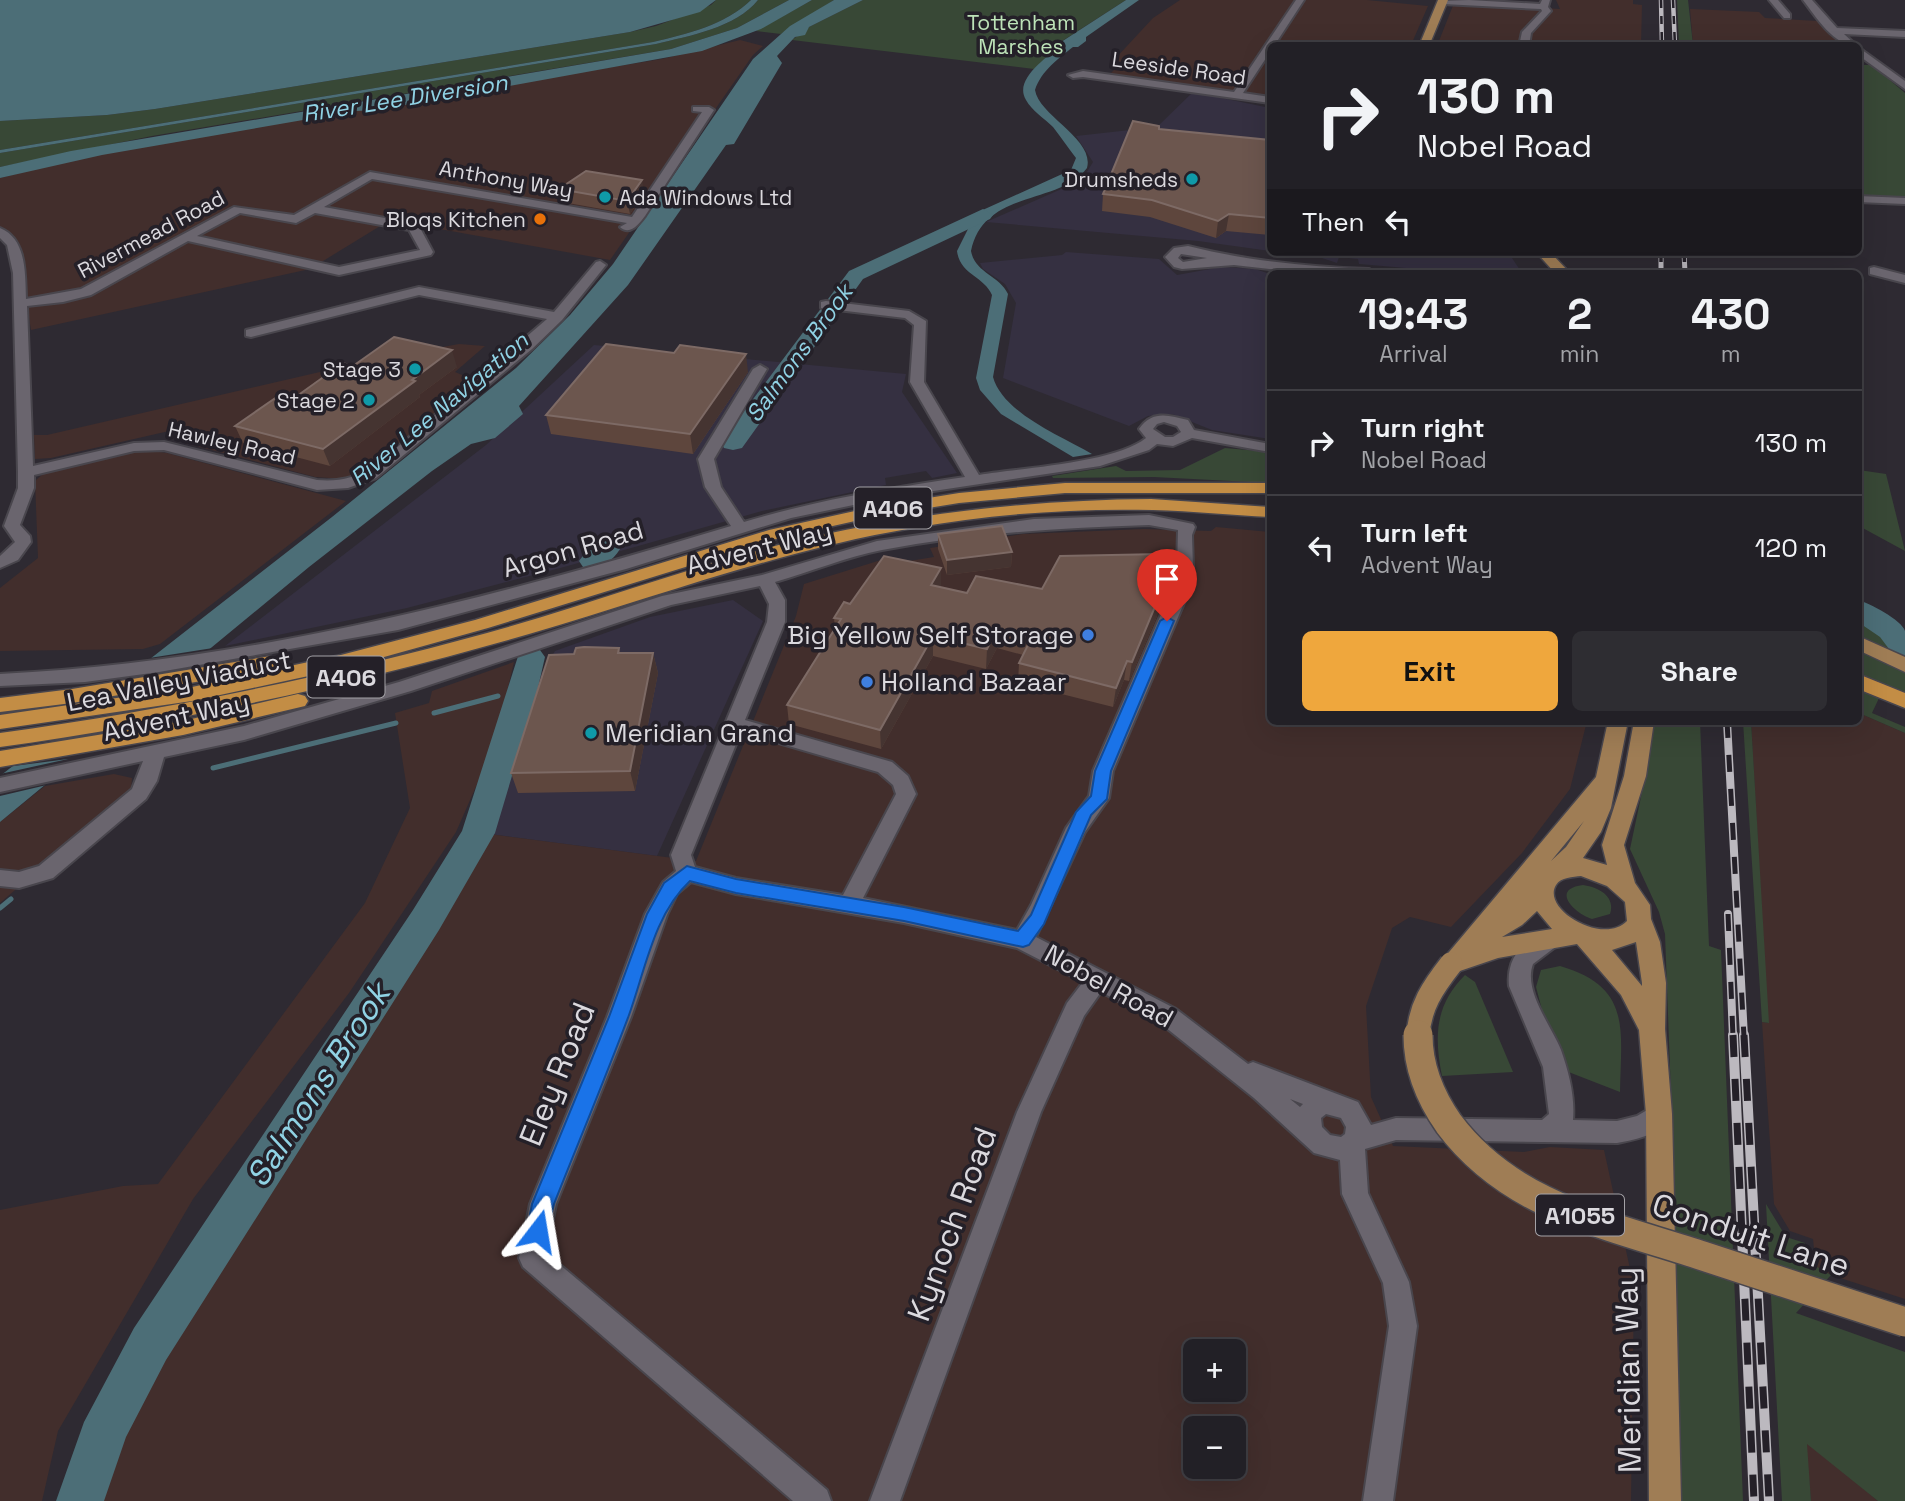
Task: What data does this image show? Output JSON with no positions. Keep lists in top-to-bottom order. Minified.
{"streets":{"highway":["A406","Lea Valley Viaduct"],"main road":["A1055","Conduit Lane","Meridian Way"],"street":["Leeside Road","Anthony Way","Rivermead Road","Hawley Road","Advent Way","Argon Road","Nobel Road","Eley Road","Kynoch Road"]},"crossings":[["Anthony Way","Rivermead Road"],["A406","Lea Valley Viaduct"],["Advent Way","Nobel Road"],["Nobel Road","Eley Road"],["Nobel Road","Kynoch Road"],["Nobel Road","Meridian Way"],["A1055","Conduit Lane"],["A1055","Meridian Way"],["Conduit Lane","Meridian Way"]],"water":["River Lee Diversion","Salmons Brook","River Lee Navigation"],"parks":["Tottenham Marshes"],"places":["Drumsheds","Ada Windows Ltd","Bloqs Kitchen","Stage 3","Stage 2","Big Yellow Self Storage","Holland Bazaar","Meridian Grand"],"page":{"turn":["130 m","Nobel Road"],"then":"Then","eta":["19:43","Arrival","2","min","430","m"],"list":[{"name":"Turn right","note":"Nobel Road","value":"130 m"},{"name":"Turn left","note":"Advent Way","value":"120 m"}],"buttons":["Exit","Share"],"map_buttons":["+","−"]}}
